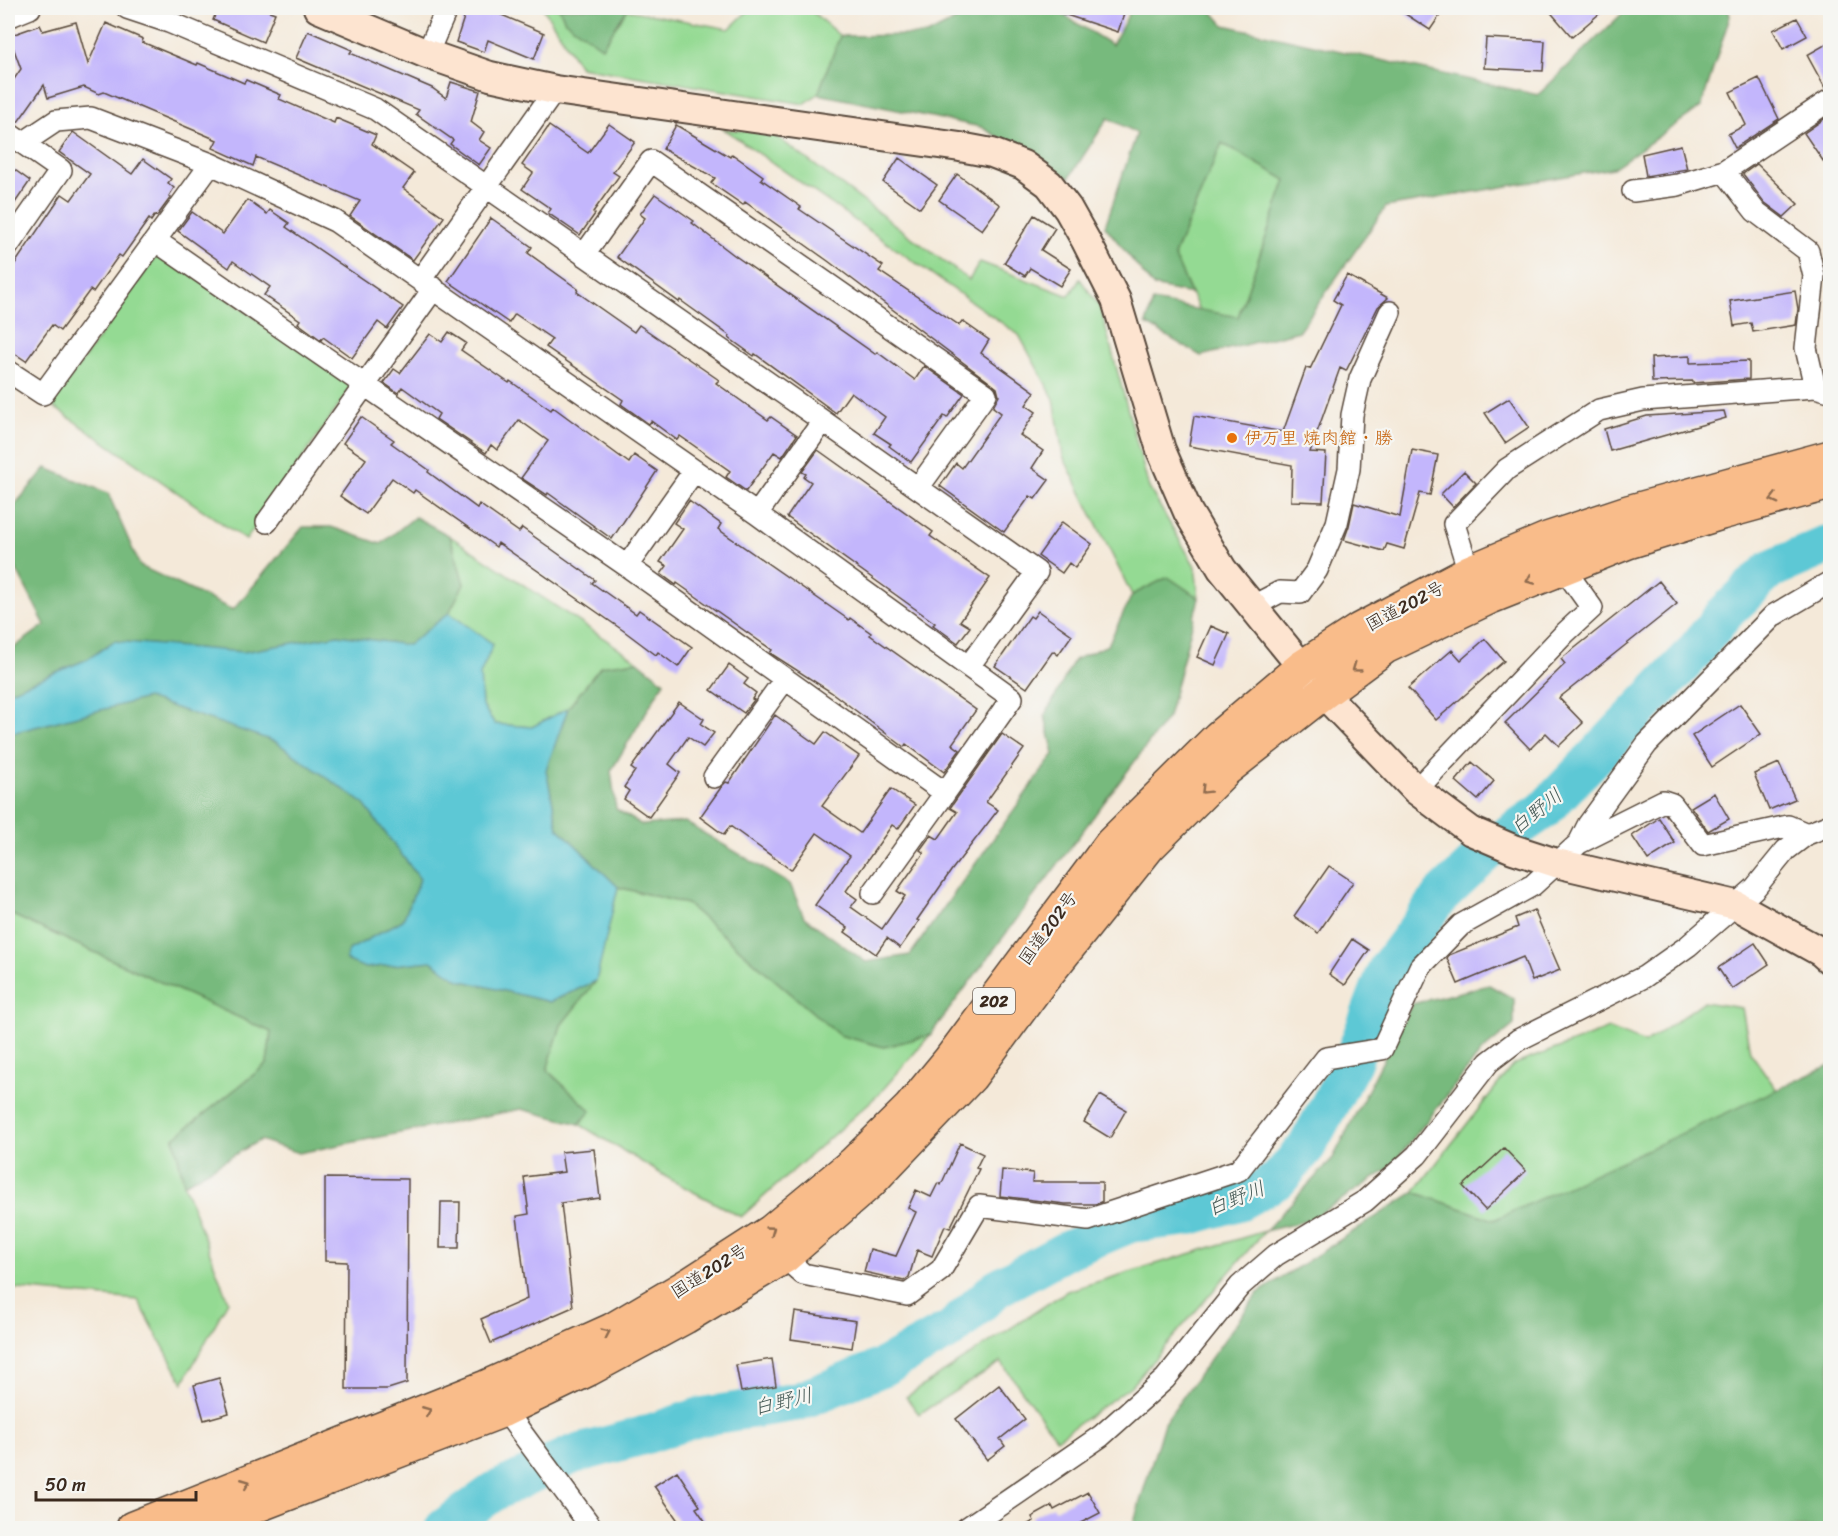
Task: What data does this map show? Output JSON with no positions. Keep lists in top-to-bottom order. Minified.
{"streets":{"highway":["国道202号","202"]},"water":["白野川"],"places":["伊万里 焼肉館・勝"],"scale_bar":"50 m"}
